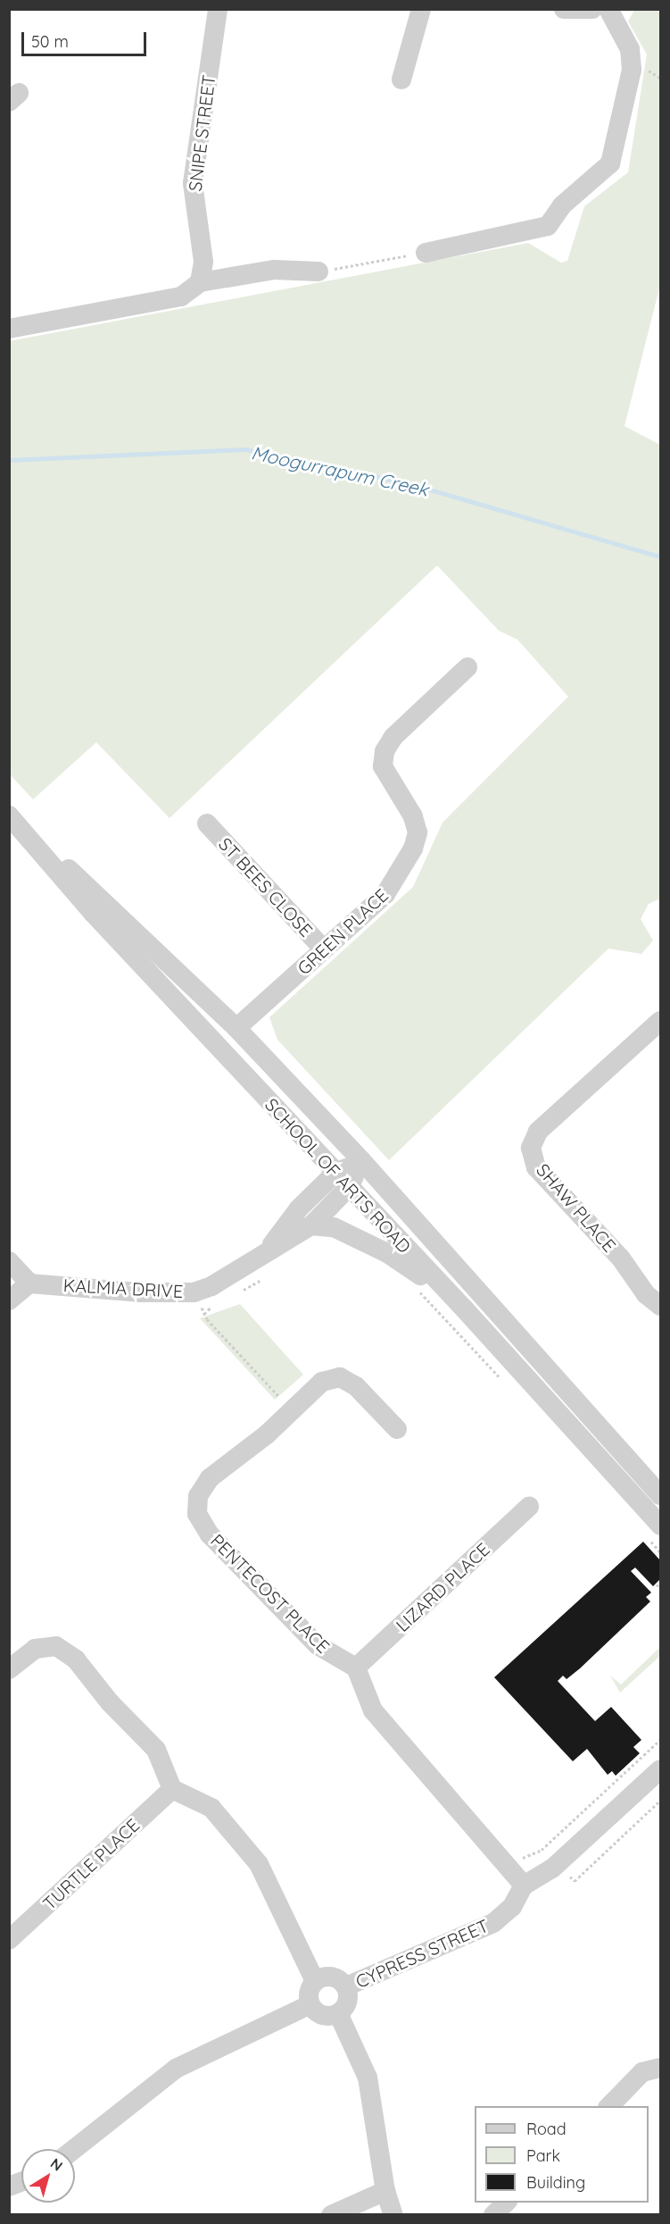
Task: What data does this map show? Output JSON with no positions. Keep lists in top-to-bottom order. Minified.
{"streets":{"street":["SNIPE STREET","ST BEES CLOSE","GREEN PLACE","SCHOOL OF ARTS ROAD","SHAW PLACE","KALMIA DRIVE","LIZARD PLACE","PENTECOST PLACE","TURTLE PLACE","CYPRESS STREET"]},"crossings":[["ST BEES CLOSE","GREEN PLACE"],["GREEN PLACE","SCHOOL OF ARTS ROAD"],["SCHOOL OF ARTS ROAD","KALMIA DRIVE"],["LIZARD PLACE","PENTECOST PLACE"]],"water":["Moogurrapum Creek"],"legend":["Road","Park","Building"],"scale_bar":"50 m","north":"top right"}
